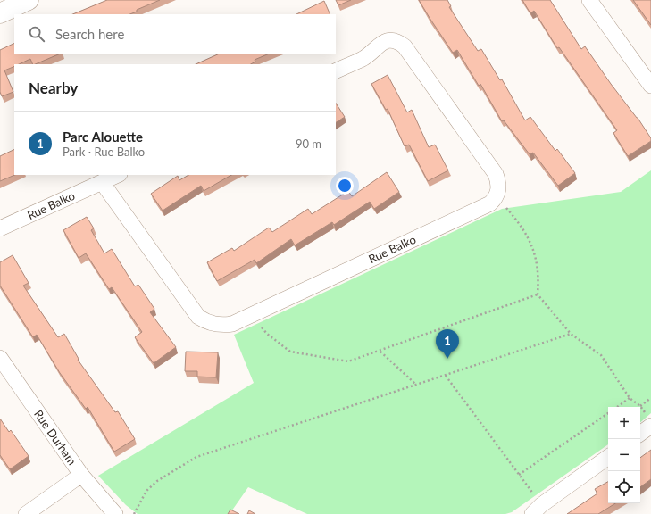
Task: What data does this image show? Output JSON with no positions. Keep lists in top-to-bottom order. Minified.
{"streets":{"street":["Rue Balko","Rue Durham"]},"page":{"search":"Search here","heading":"Nearby","list":[{"mark":"1","name":"Parc Alouette","note":"Park · Rue Balko","value":"90 m"}],"pins":"1","map_buttons":["+","−"]}}
